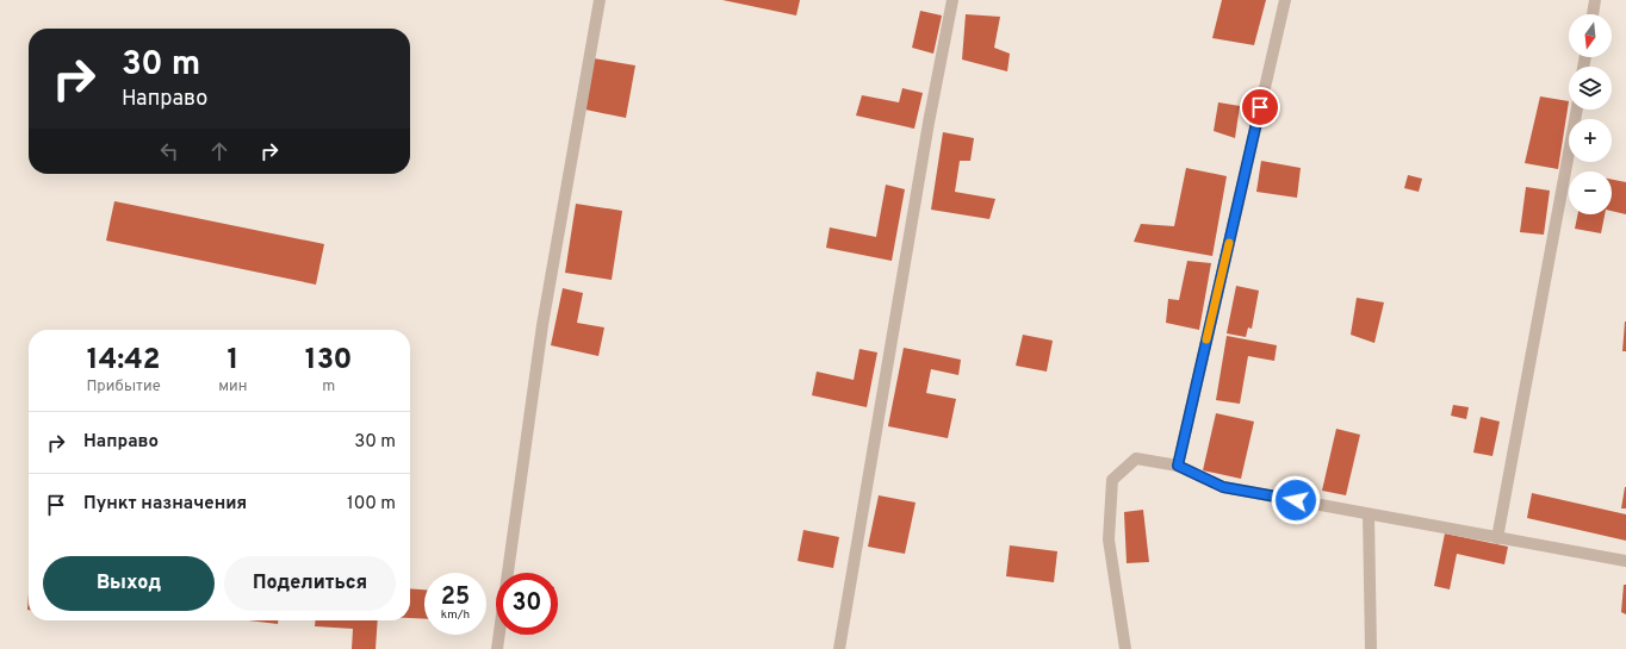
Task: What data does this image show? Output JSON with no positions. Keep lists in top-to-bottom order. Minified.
{"north":"bottom","page":{"map_buttons":["+","−"],"turn":["30 m","Направо"],"eta":["14:42","Прибытие","1","мин","130","m"],"list":[{"name":"Направо","value":"30 m"},{"name":"Пункт назначения","value":"100 m"}],"buttons":["Выход","Поделиться"],"speed":"25 km/h","limit":"30"}}
